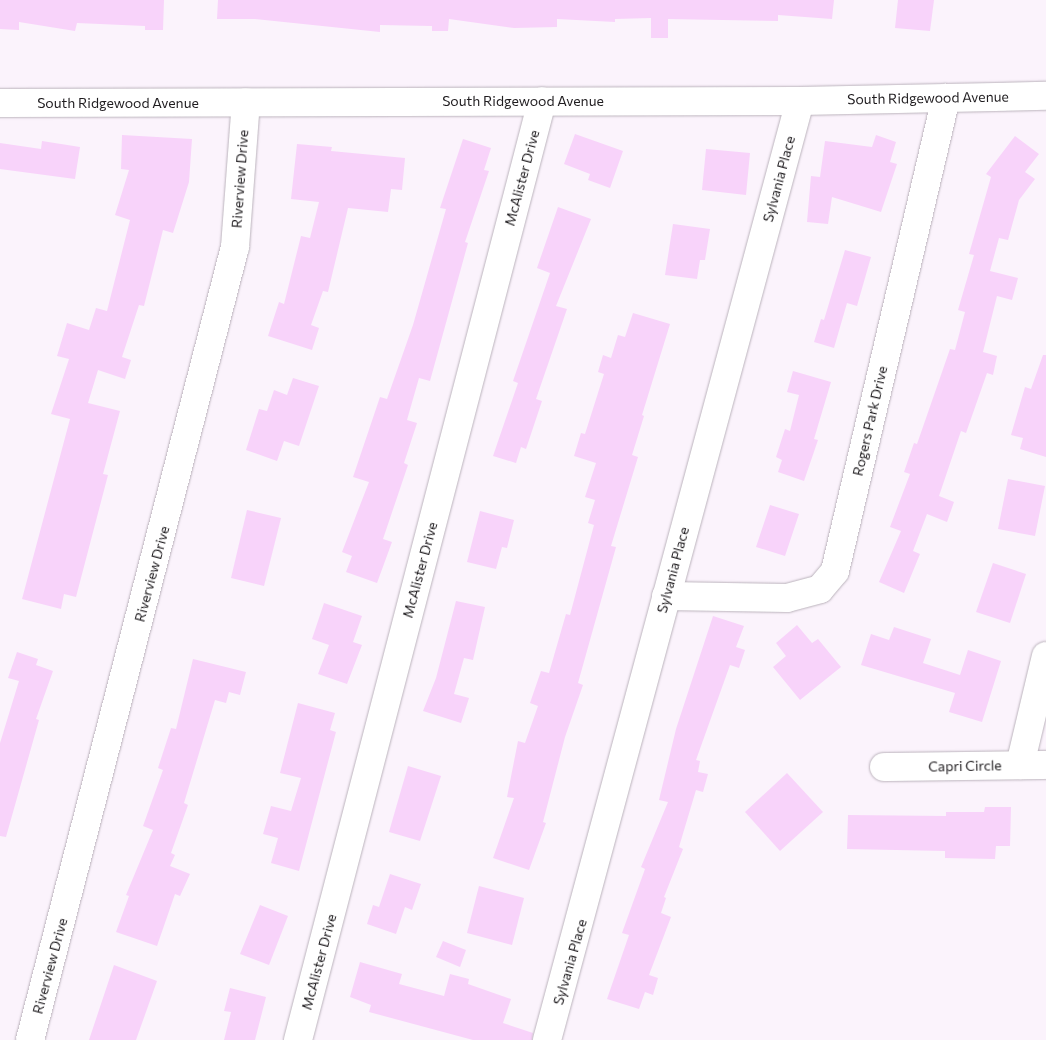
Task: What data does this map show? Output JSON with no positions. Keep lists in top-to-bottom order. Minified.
{"streets":{"street":["South Ridgewood Avenue","McAlister Drive","Riverview Drive","Sylvania Place","Rogers Park Drive","Capri Circle"]},"crossings":[["South Ridgewood Avenue","McAlister Drive"],["South Ridgewood Avenue","Riverview Drive"],["South Ridgewood Avenue","Sylvania Place"],["South Ridgewood Avenue","Rogers Park Drive"],["Sylvania Place","Rogers Park Drive"]]}
